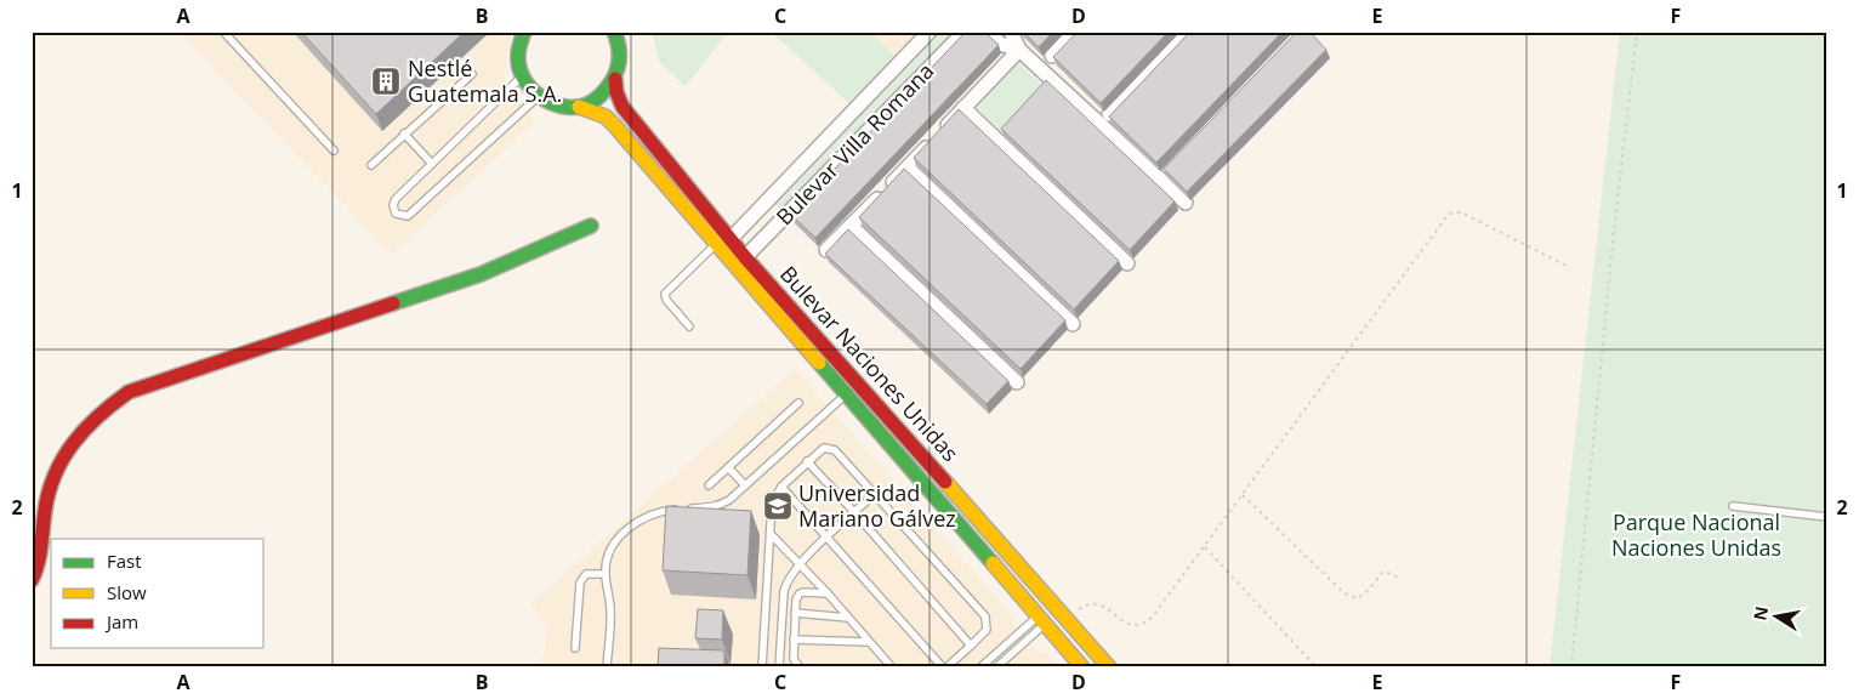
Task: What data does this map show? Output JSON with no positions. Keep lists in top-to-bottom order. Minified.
{"streets":{"main road":["Bulevar Naciones Unidas"],"street":["Bulevar Villa Romana"]},"crossings":[["Bulevar Villa Romana","Bulevar Naciones Unidas"]],"parks":["Parque Nacional Naciones Unidas"],"places":{"building":["Nestlé Guatemala S.A."],"school or university":["Universidad Mariano Gálvez"]},"legend":["Fast","Slow","Jam"],"north":"left","grid":{"columns":["A","B","C","D","E","F"],"rows":["1","2"]}}
